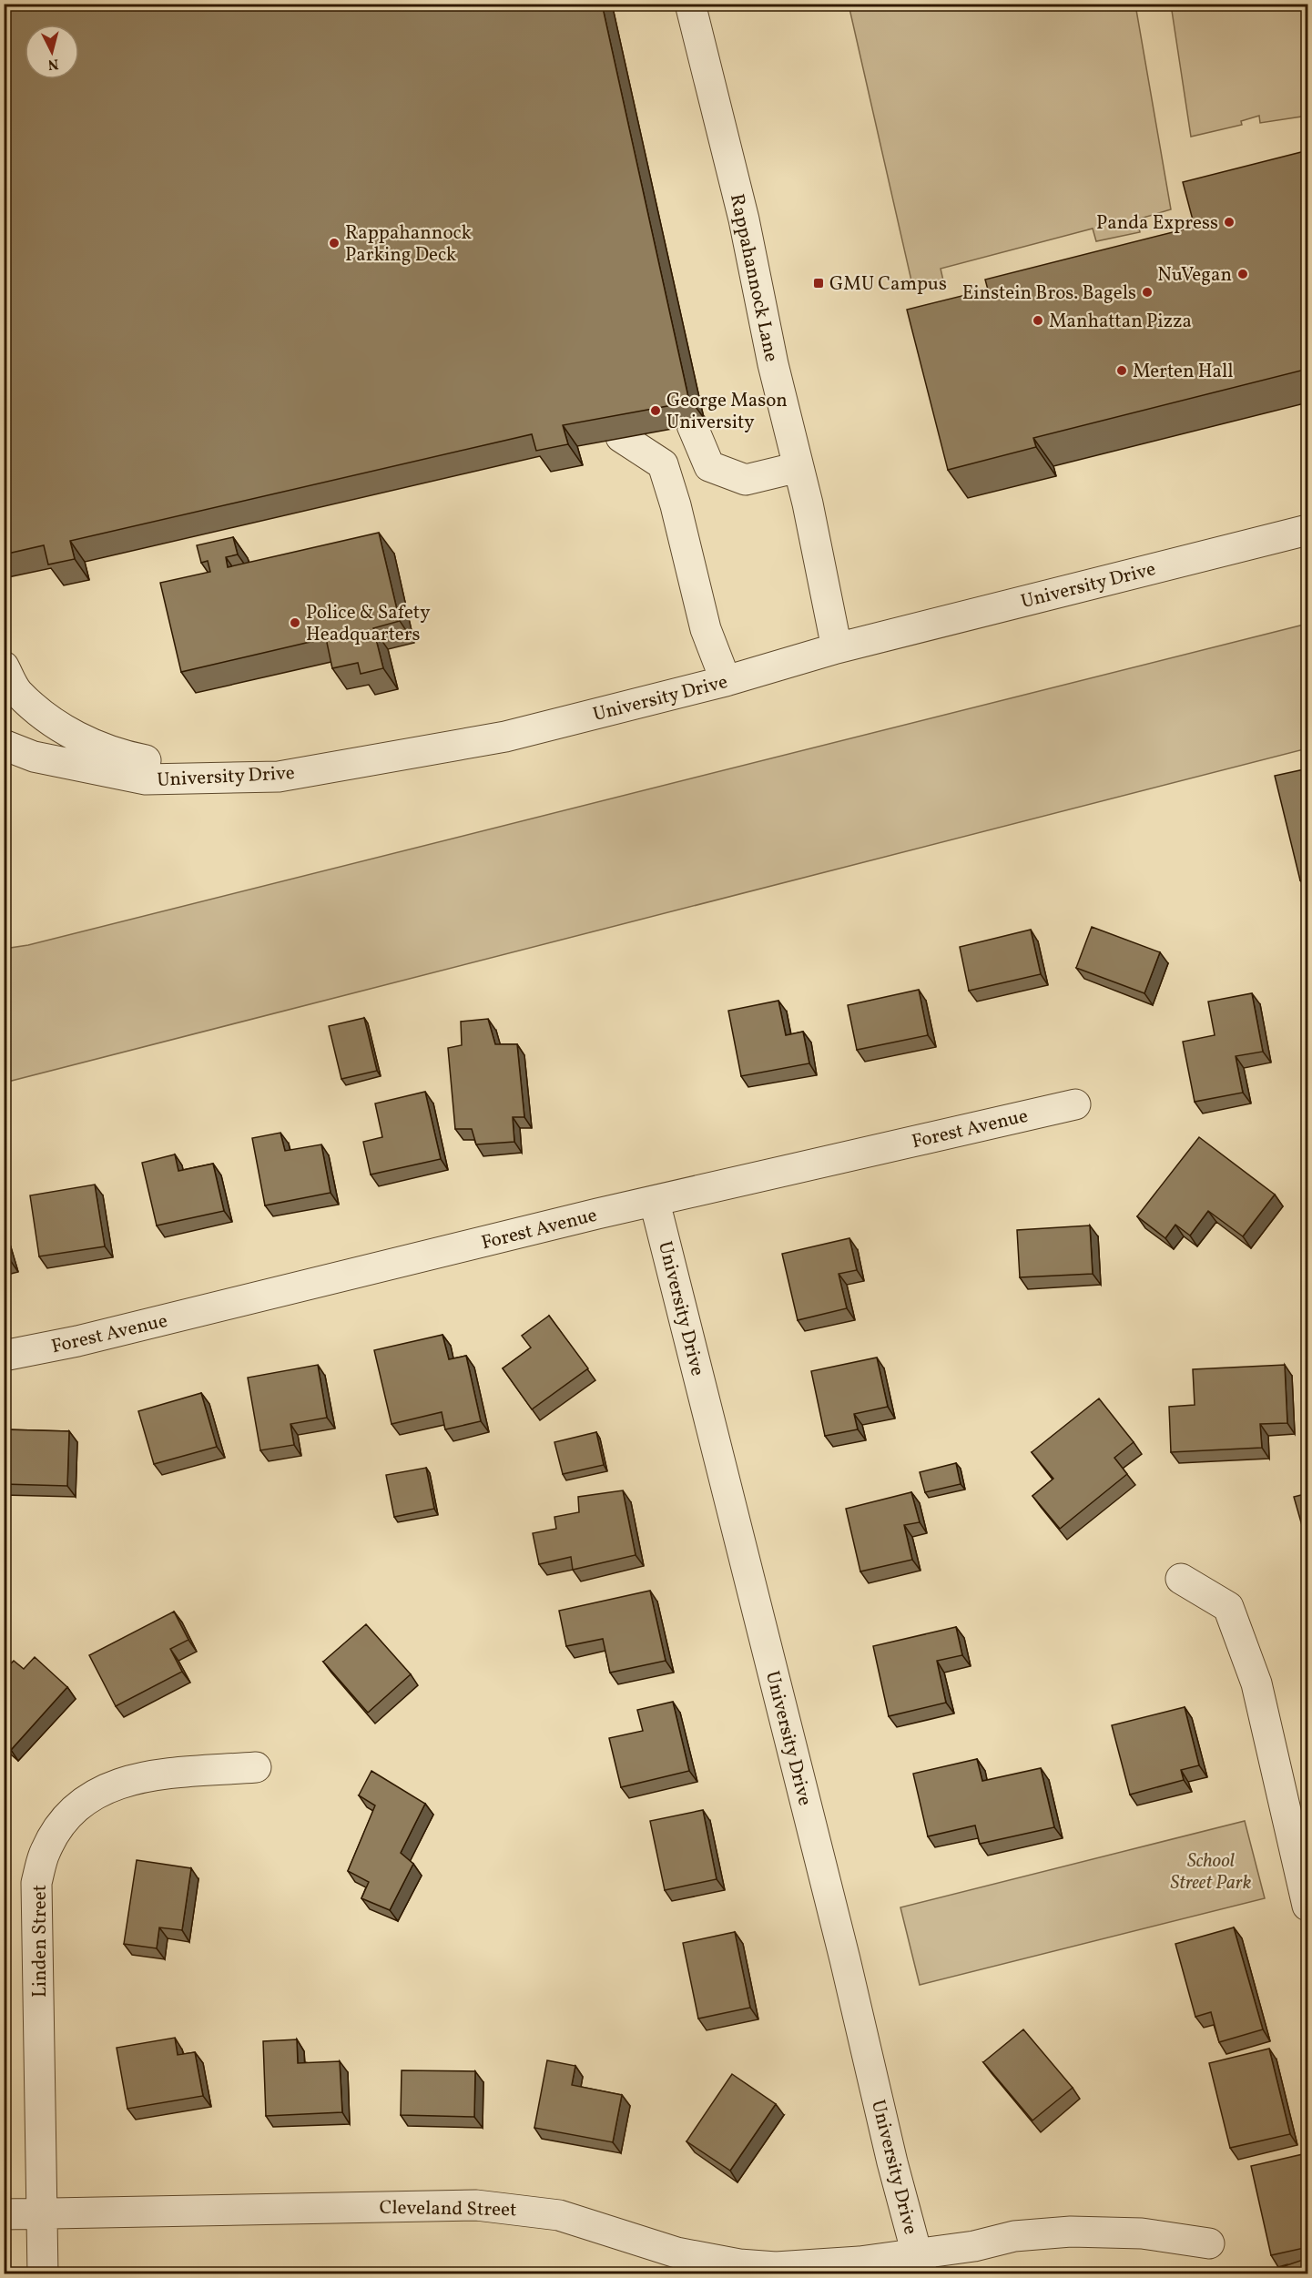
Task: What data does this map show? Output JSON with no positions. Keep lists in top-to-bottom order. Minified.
{"streets":{"street":["Rappahannock Lane","University Drive","Forest Avenue","Linden Street","Cleveland Street"]},"crossings":[["Rappahannock Lane","University Drive"],["University Drive","Forest Avenue"],["University Drive","Cleveland Street"],["Linden Street","Cleveland Street"]],"parks":["School Street Park"],"places":{"other":["Panda Express","Rappahannock Parking Deck","NuVegan","Einstein Bros. Bagels","Manhattan Pizza","Merten Hall","George Mason University","Police & Safety Headquarters"],"transit":["GMU Campus"]},"north":"bottom"}
